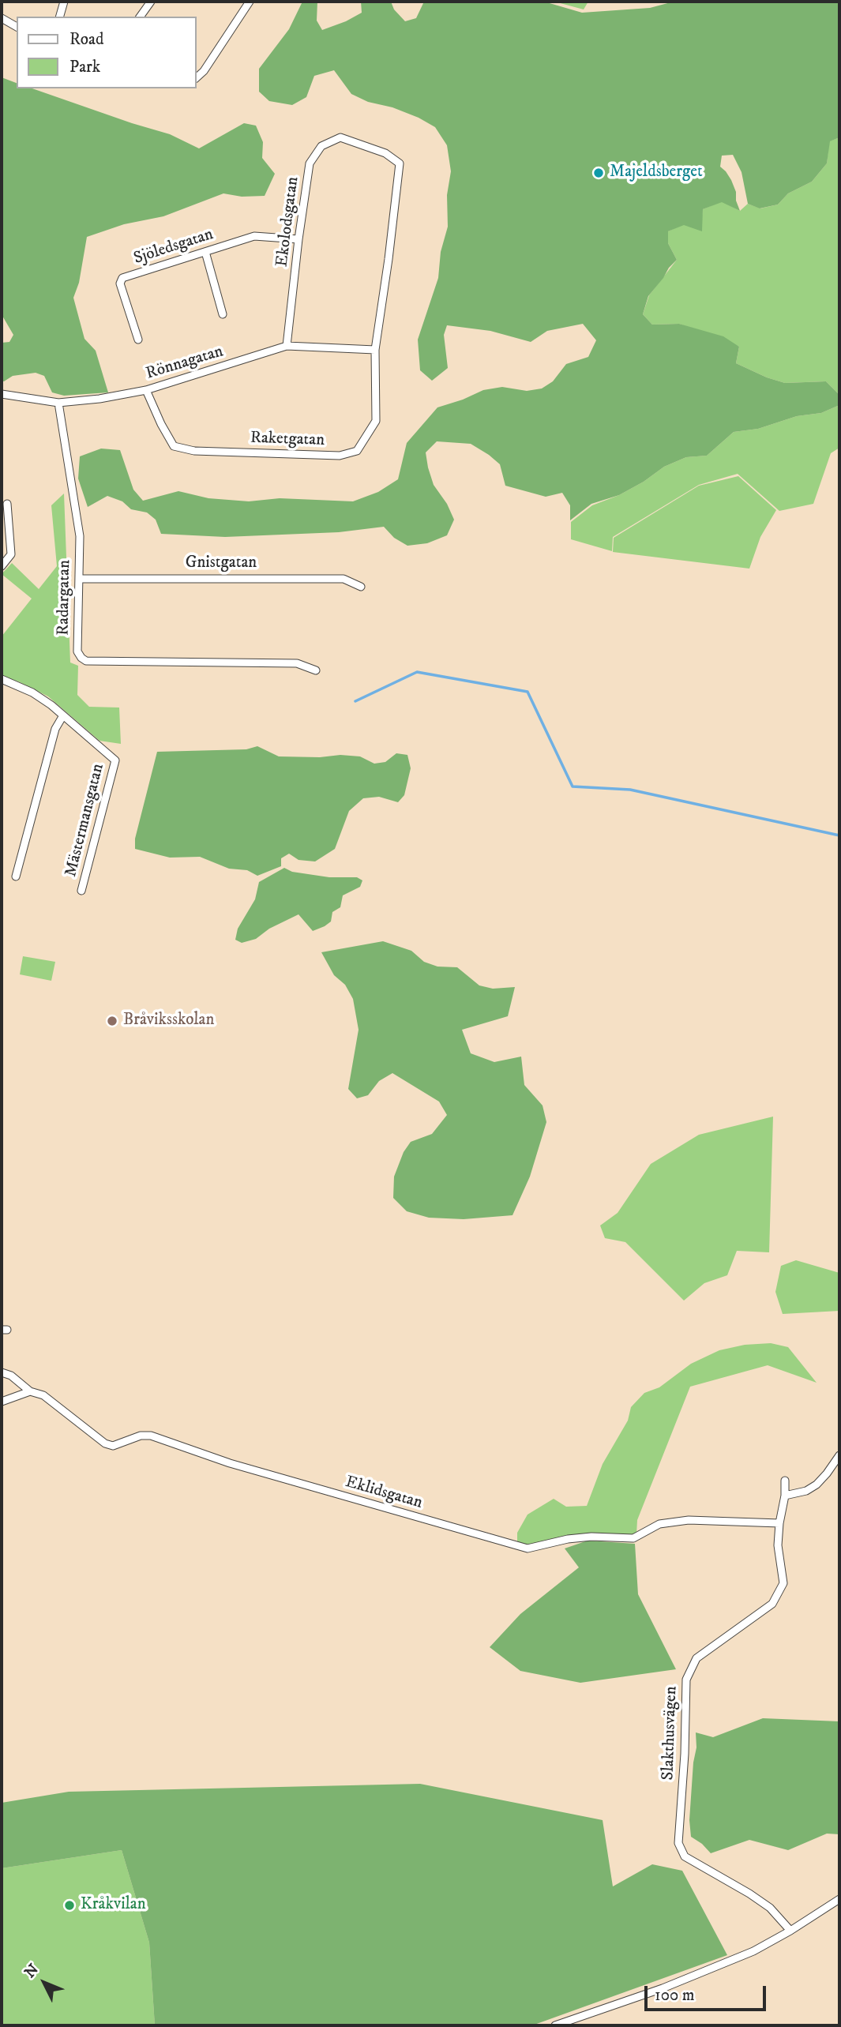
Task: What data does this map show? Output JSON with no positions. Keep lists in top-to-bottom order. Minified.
{"streets":{"street":["Ekolodsgatan","Sjöledsgatan","Rönnagatan","Raketgatan","Gnistgatan","Radargatan","Mästermansgatan","Eklidsgatan","Slakthusvägen"]},"crossings":[["Ekolodsgatan","Sjöledsgatan"],["Ekolodsgatan","Rönnagatan"],["Ekolodsgatan","Raketgatan"],["Rönnagatan","Raketgatan"],["Rönnagatan","Radargatan"],["Gnistgatan","Radargatan"],["Eklidsgatan","Slakthusvägen"]],"places":["Majeldsberget","Bråviksskolan","Kråkvilan"],"legend":["Road","Park"],"scale_bar":"100 m","north":"top left"}
